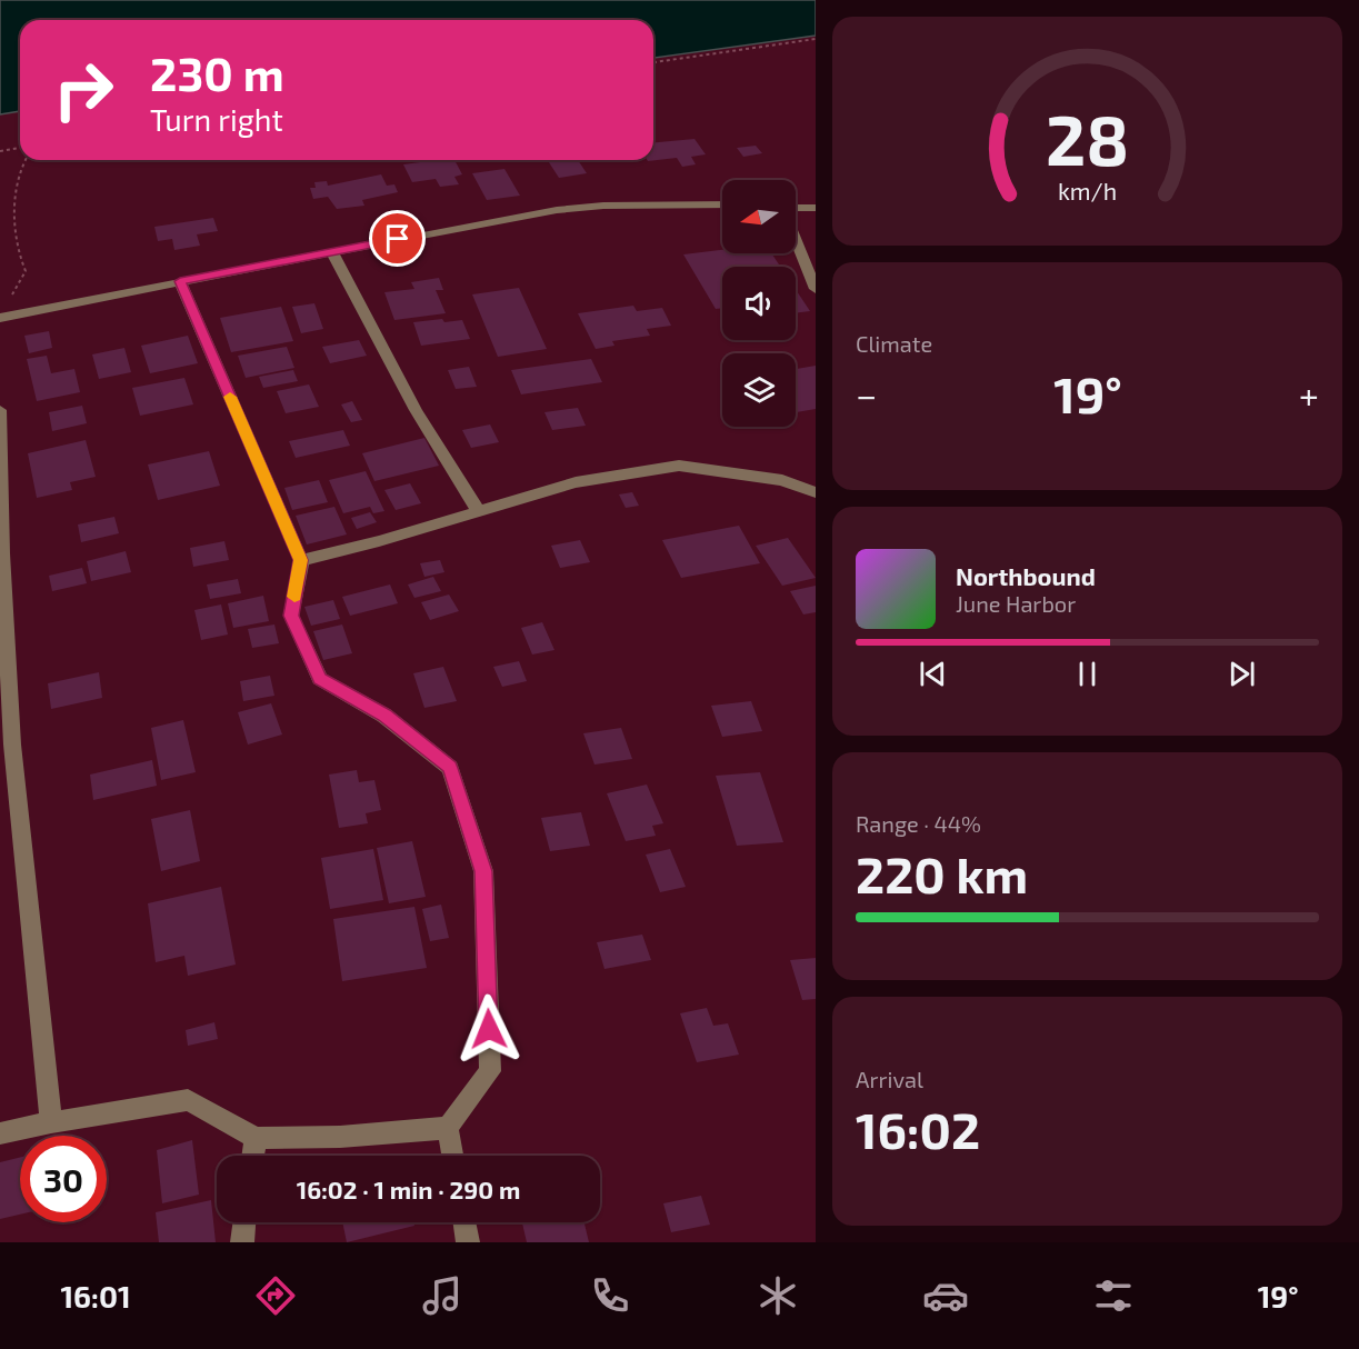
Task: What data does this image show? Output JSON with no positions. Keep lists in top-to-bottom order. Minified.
{"north":"left","page":{"turn":["230 m","Turn right"],"tile":["Climate",["Range · 44%","220 km"],["Arrival","16:02"]],"heat":["−","19°","+"],"song":["Northbound","June Harbor"],"limit":"30","trip":"16:02 · 1 min · 290 m","tabs":["16:01","19°"],"gauge":["28","km/h"]}}
